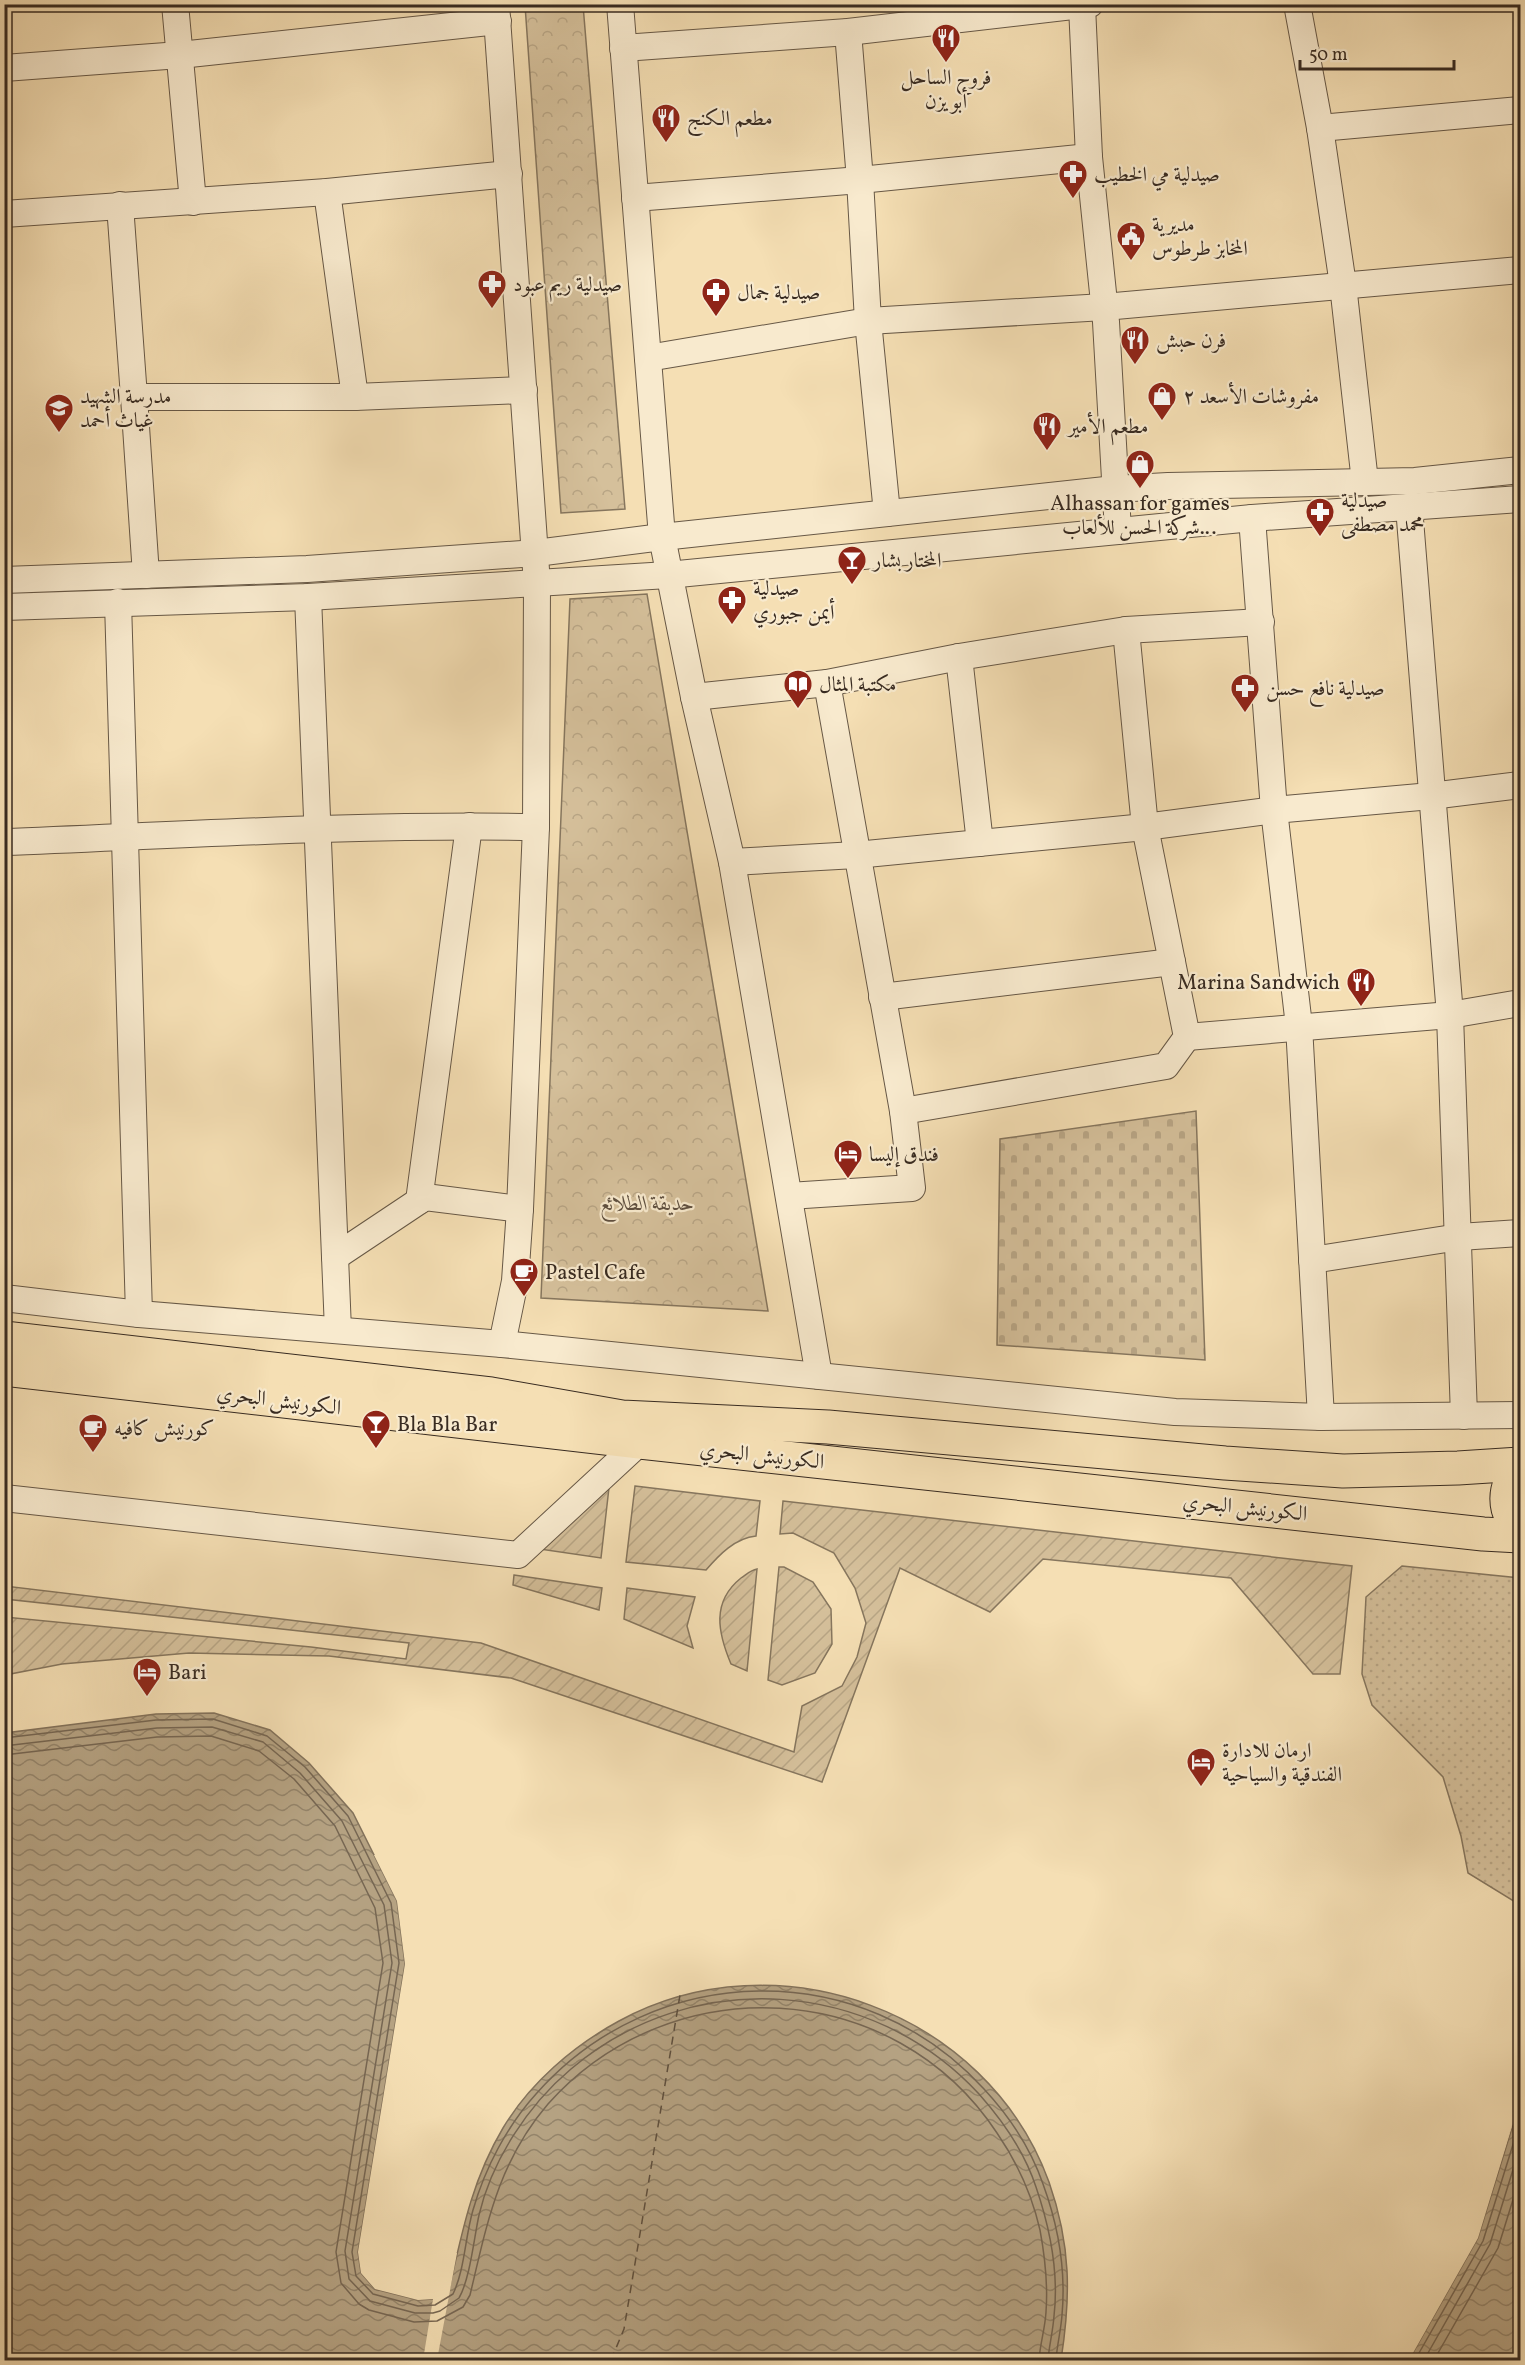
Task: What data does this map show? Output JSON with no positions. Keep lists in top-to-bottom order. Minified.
{"streets":{"main road":["الكورنيش البحري"]},"parks":["حديقة الطلائع"],"places":{"restaurant":["فروج الساحل أبو يزن","مطعم الكنج","فرن حبش","مطعم الأمير","Marina Sandwich"],"pharmacy":["صيدلية مي الخطيب","صيدلية ريم عبود","صيدلية جمال","صيدلية محمد مصطفى","صيدلية أيمن جبوري","صيدلية نافع حسن"],"public building":["مديرية المخابز طرطوس"],"shop":["مفروشات الأسعد ٢","Alhassan for games شركة الحسن للألعاب..."],"school or university":["مدرسة الشهيد غياث أحمد"],"bar":["المختار بشار","Bla Bla Bar"],"library":["مكتبة المثال"],"hotel":["فندق إليسا","Bari","ارمان للادارة الفندقية والسياحية"],"cafe":["Pastel Cafe","كورنيش كافيه"]},"scale_bar":"50 m"}
